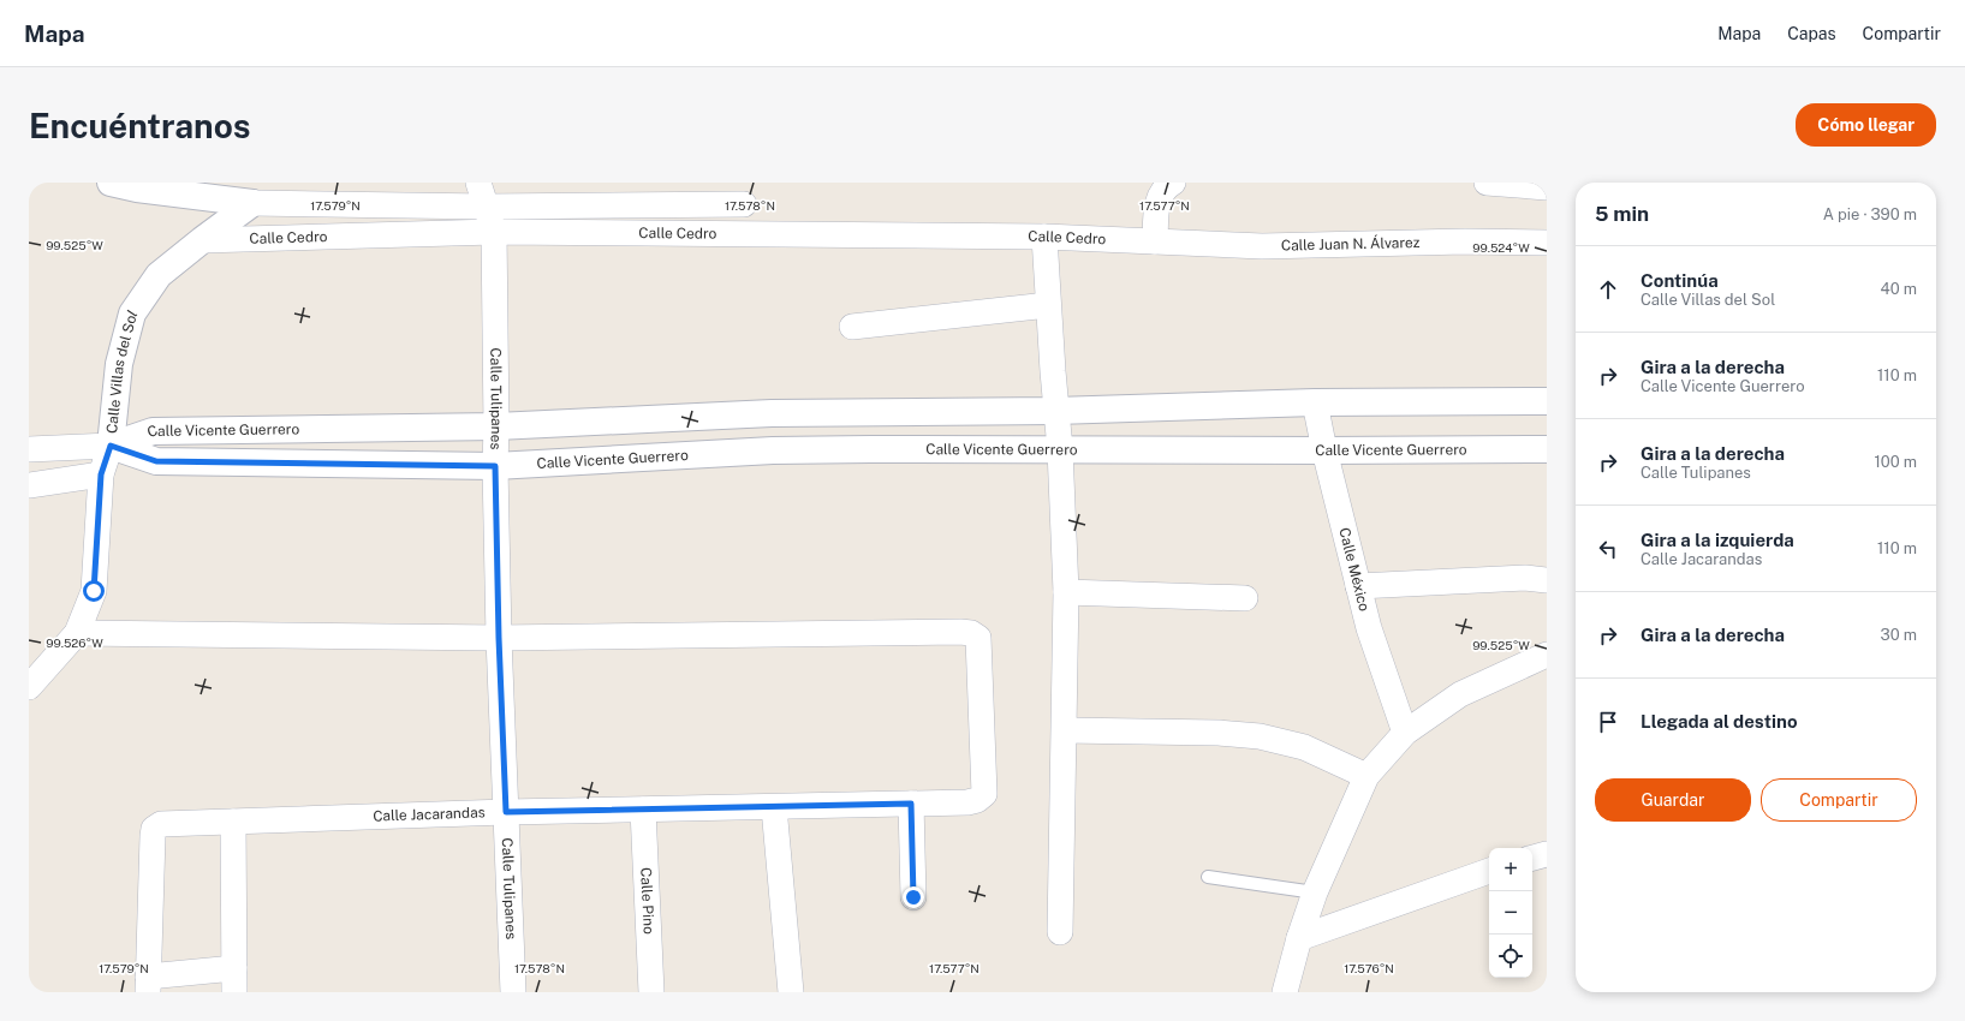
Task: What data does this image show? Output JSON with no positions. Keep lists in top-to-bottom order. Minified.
{"streets":{"street":["Calle Cedro","Calle Juan N. Álvarez","Calle Villas del Sol","Calle Tulipanes","Calle Vicente Guerrero","Calle México","Calle Jacarandas","Calle Pino"]},"crossings":[["Calle Cedro","Calle Juan N. Álvarez"],["Calle Cedro","Calle Villas del Sol"],["Calle Cedro","Calle Tulipanes"],["Calle Villas del Sol","Calle Vicente Guerrero"],["Calle Tulipanes","Calle Vicente Guerrero"],["Calle Tulipanes","Calle Jacarandas"],["Calle Vicente Guerrero","Calle México"],["Calle Jacarandas","Calle Pino"]],"page":{"header":"Mapa","nav":["Mapa","Capas","Compartir"],"buttons":["Cómo llegar",["Guardar","Compartir"]],"title":"Encuéntranos","heading":["5 min","A pie · 390 m"],"list":[["Continúa","Calle Villas del Sol","40 m"],["Gira a la derecha","Calle Vicente Guerrero","110 m"],["Gira a la derecha","Calle Tulipanes","100 m"],["Gira a la izquierda","Calle Jacarandas","110 m"],["Gira a la derecha","30 m"],"Llegada al destino"],"map_buttons":["+","−"]},"coordinates":["17.579°N","17.578°N","17.577°N","99.525°W","99.524°W","99.526°W","17.576°N"]}
